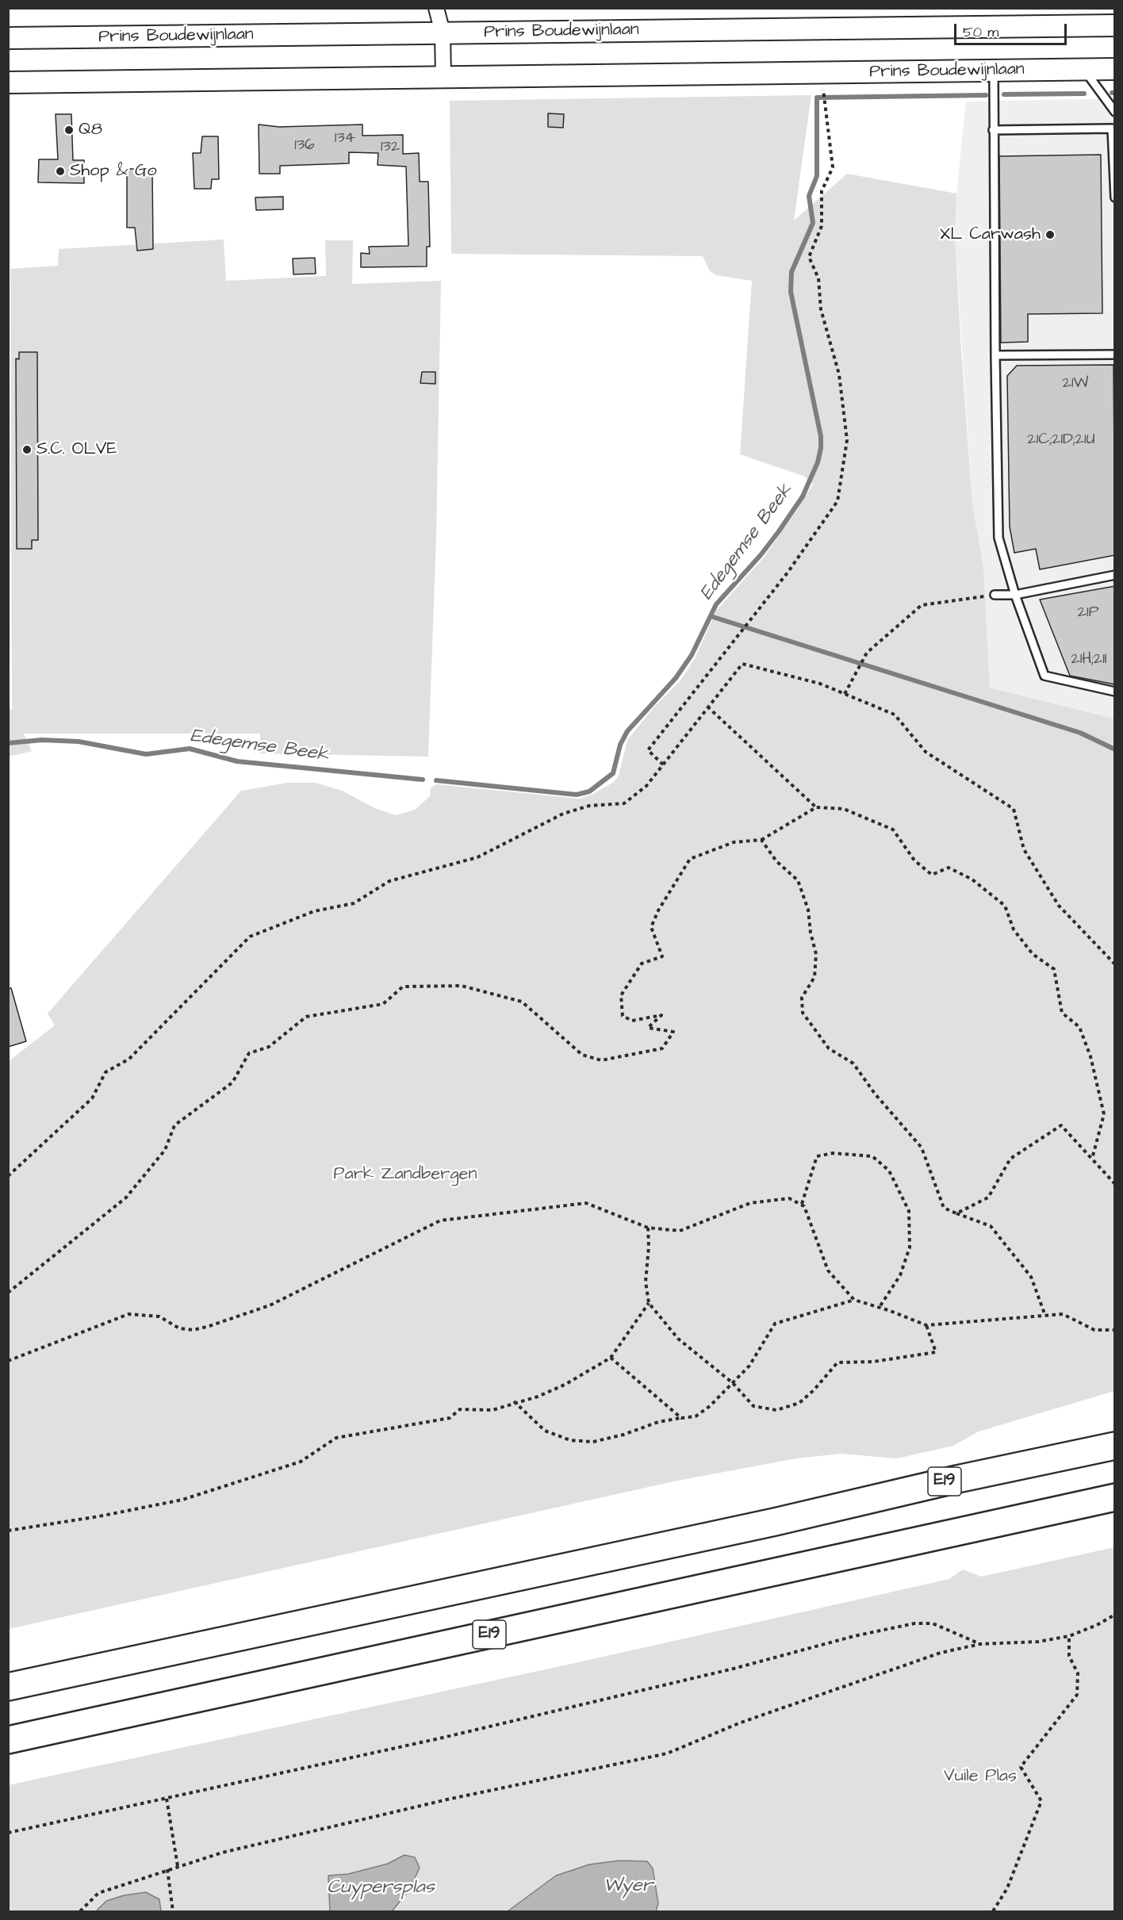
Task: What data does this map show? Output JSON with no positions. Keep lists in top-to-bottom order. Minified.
{"streets":{"highway":["E19"],"main road":["Prins Boudewijnlaan"]},"water":["Edegemse Beek","Wyer","Cuypersplas"],"parks":["Park Zandbergen","Vuile Plas"],"places":["Q8","Shop & Go","XL Carwash","S.C. OLVE"],"house_numbers":["134","136","132","21W","21C;21D;21U","21P","21H;21I"],"scale_bar":"50 m"}
